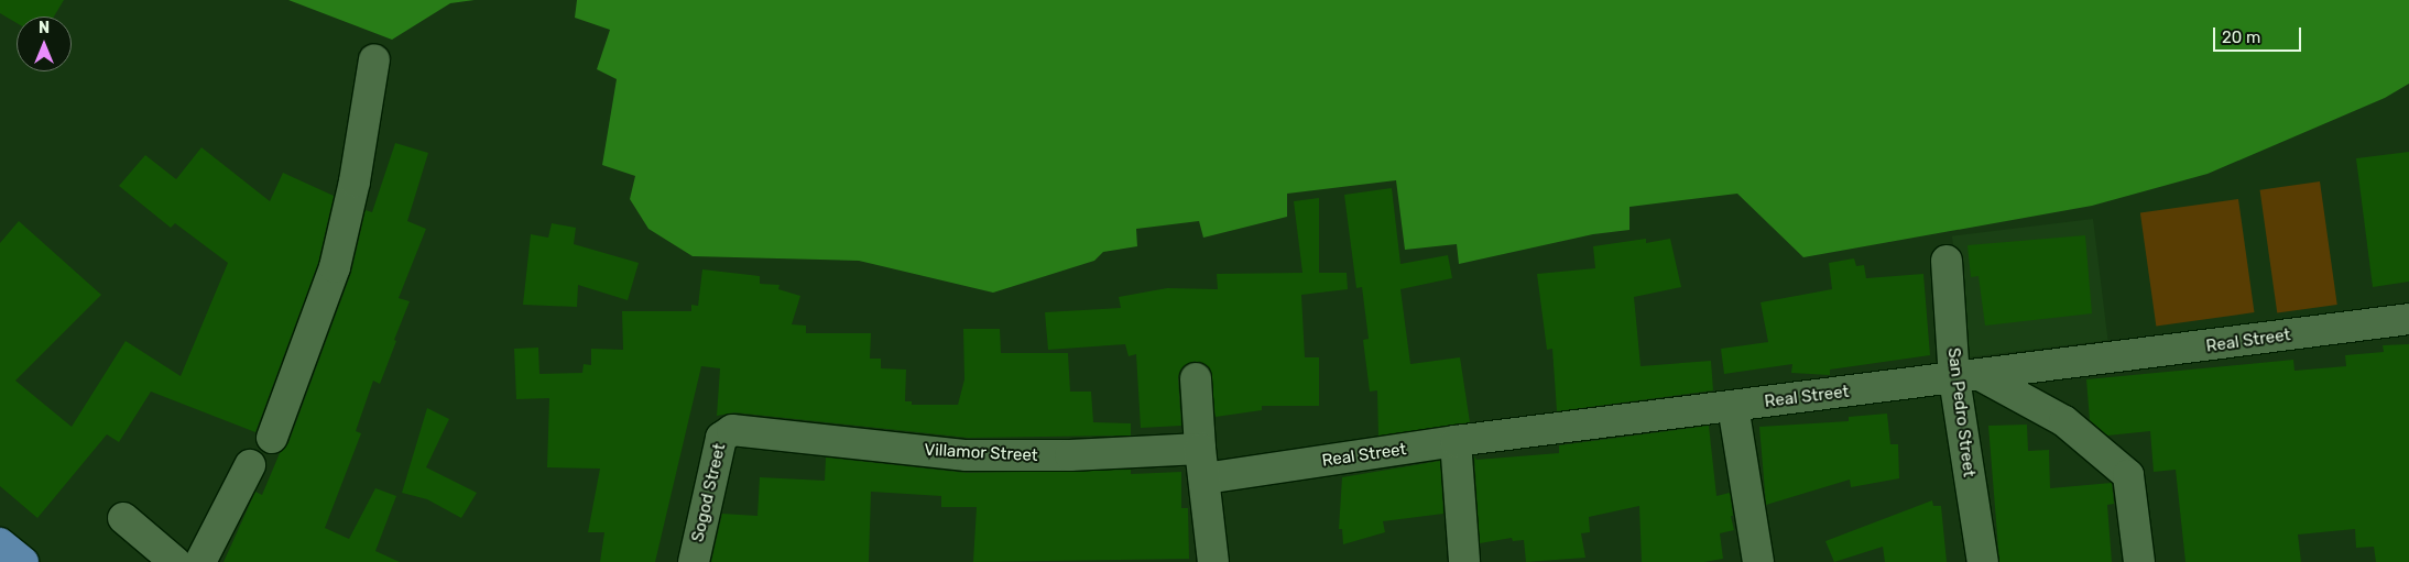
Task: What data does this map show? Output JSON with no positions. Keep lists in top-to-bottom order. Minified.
{"streets":{"street":["Real Street","San Pedro Street","Villamor Street","Sogod Street"]},"crossings":[["Real Street","San Pedro Street"],["Villamor Street","Sogod Street"]],"scale_bar":"20 m","north":"top"}
